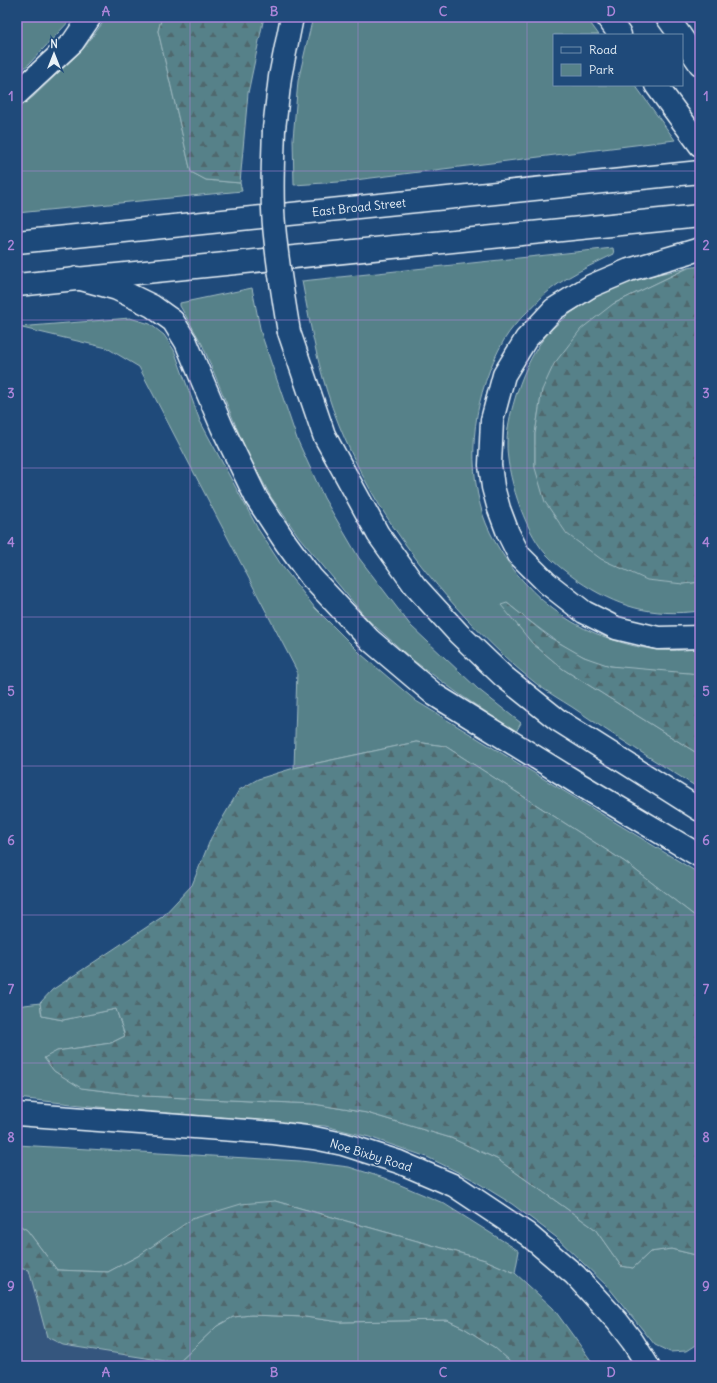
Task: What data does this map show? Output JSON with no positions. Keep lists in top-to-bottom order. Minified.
{"streets":{"main road":["East Broad Street","Noe Bixby Road"]},"legend":["Road","Park"],"north":"top","grid":{"columns":["A","B","C","D"],"rows":["1","2","3","4","5","6","7","8","9"]}}
